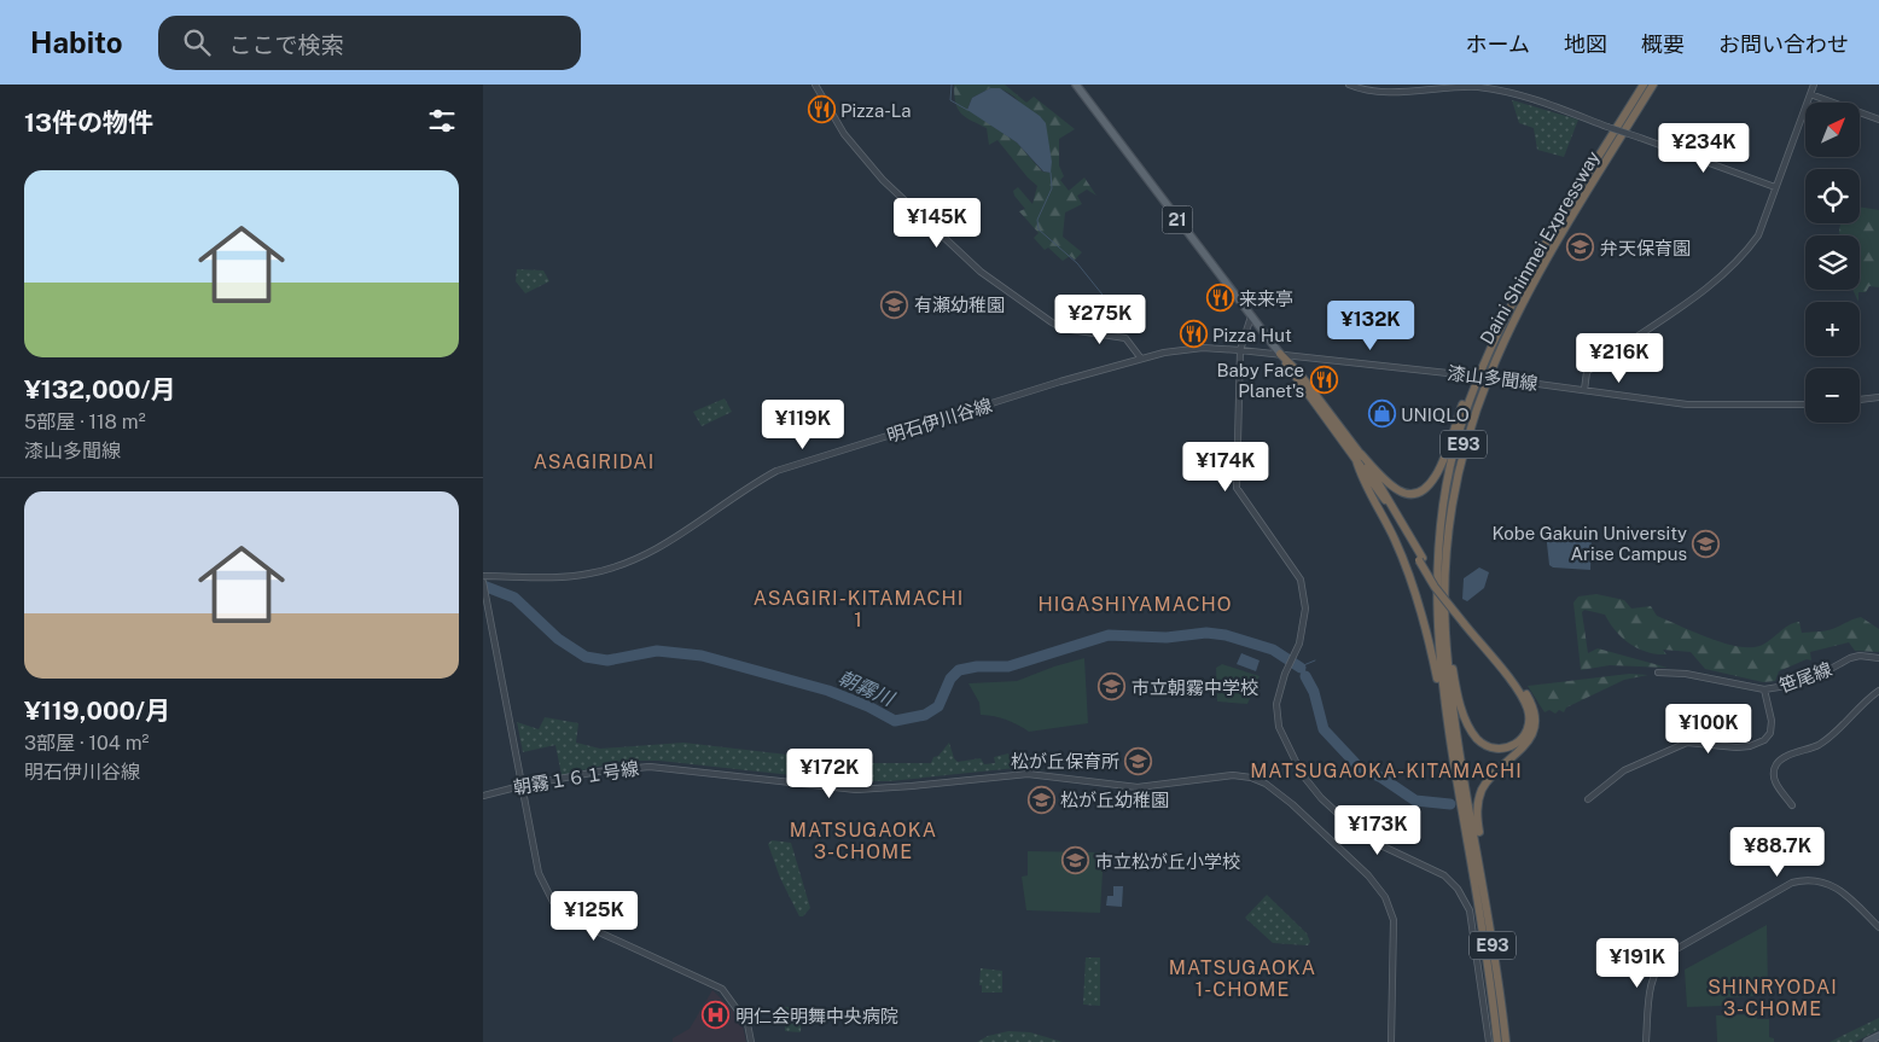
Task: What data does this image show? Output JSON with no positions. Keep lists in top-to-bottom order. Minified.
{"streets":{"highway":["Daini Shinmei Expressway","E93"],"main road":["21"],"street":["漆山多聞線","明石伊川谷線","笹尾線","朝霧１６１号線"]},"crossings":[["21","漆山多聞線"],["漆山多聞線","明石伊川谷線"]],"districts":["ASAGIRIDAI","ASAGIRI-KITAMACHI 1","HIGASHIYAMACHO","MATSUGAOKA-KITAMACHI","MATSUGAOKA 3-CHOME","MATSUGAOKA 1-CHOME","SHINRYODAI 3-CHOME"],"water":["朝霧川"],"places":{"restaurant":["Pizza-La","来来亭","Pizza Hut","Baby Face Planet's"],"school or university":["弁天保育園","有瀬幼稚園","Kobe Gakuin University Arise Campus","市立朝霧中学校","松が丘保育所","松が丘幼稚園","市立松が丘小学校"],"shop":["UNIQLO"],"hospital":["明仁会明舞中央病院"]},"north":"top right","page":{"header":"Habito","search":"ここで検索","nav":["ホーム","地図","概要","お問い合わせ"],"heading":"13件の物件","map_buttons":["+","−"],"price":["¥234K","¥145K","¥275K","¥132K","¥216K","¥119K","¥174K","¥100K","¥172K","¥173K","¥88.7K","¥125K","¥191K"],"list":[{"name":"¥132,000/月","note":"5部屋 · 118 m² · 漆山多聞線"},{"name":"¥119,000/月","note":"3部屋 · 104 m² · 明石伊川谷線"}]}}
